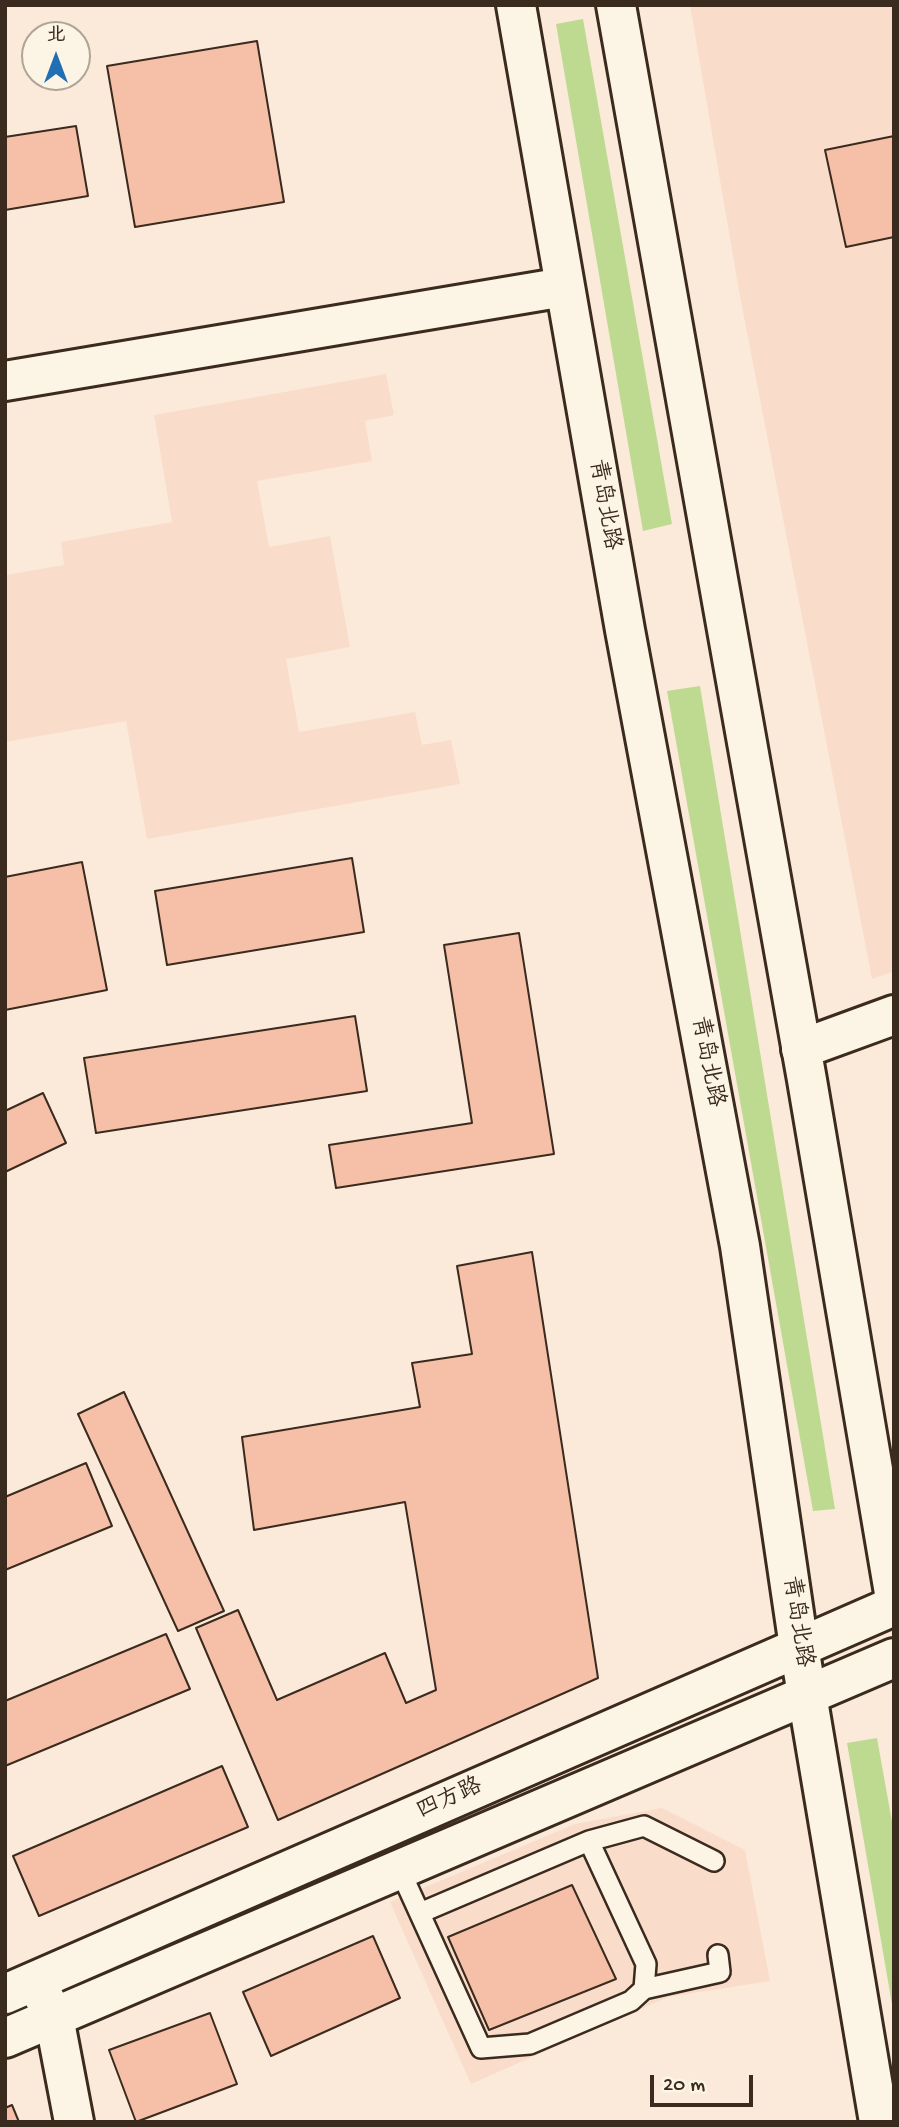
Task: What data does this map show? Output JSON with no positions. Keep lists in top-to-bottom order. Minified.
{"streets":{"main road":["青岛北路","四方路"]},"crossings":[["青岛北路","四方路"]],"scale_bar":"20 m","north":"top"}
